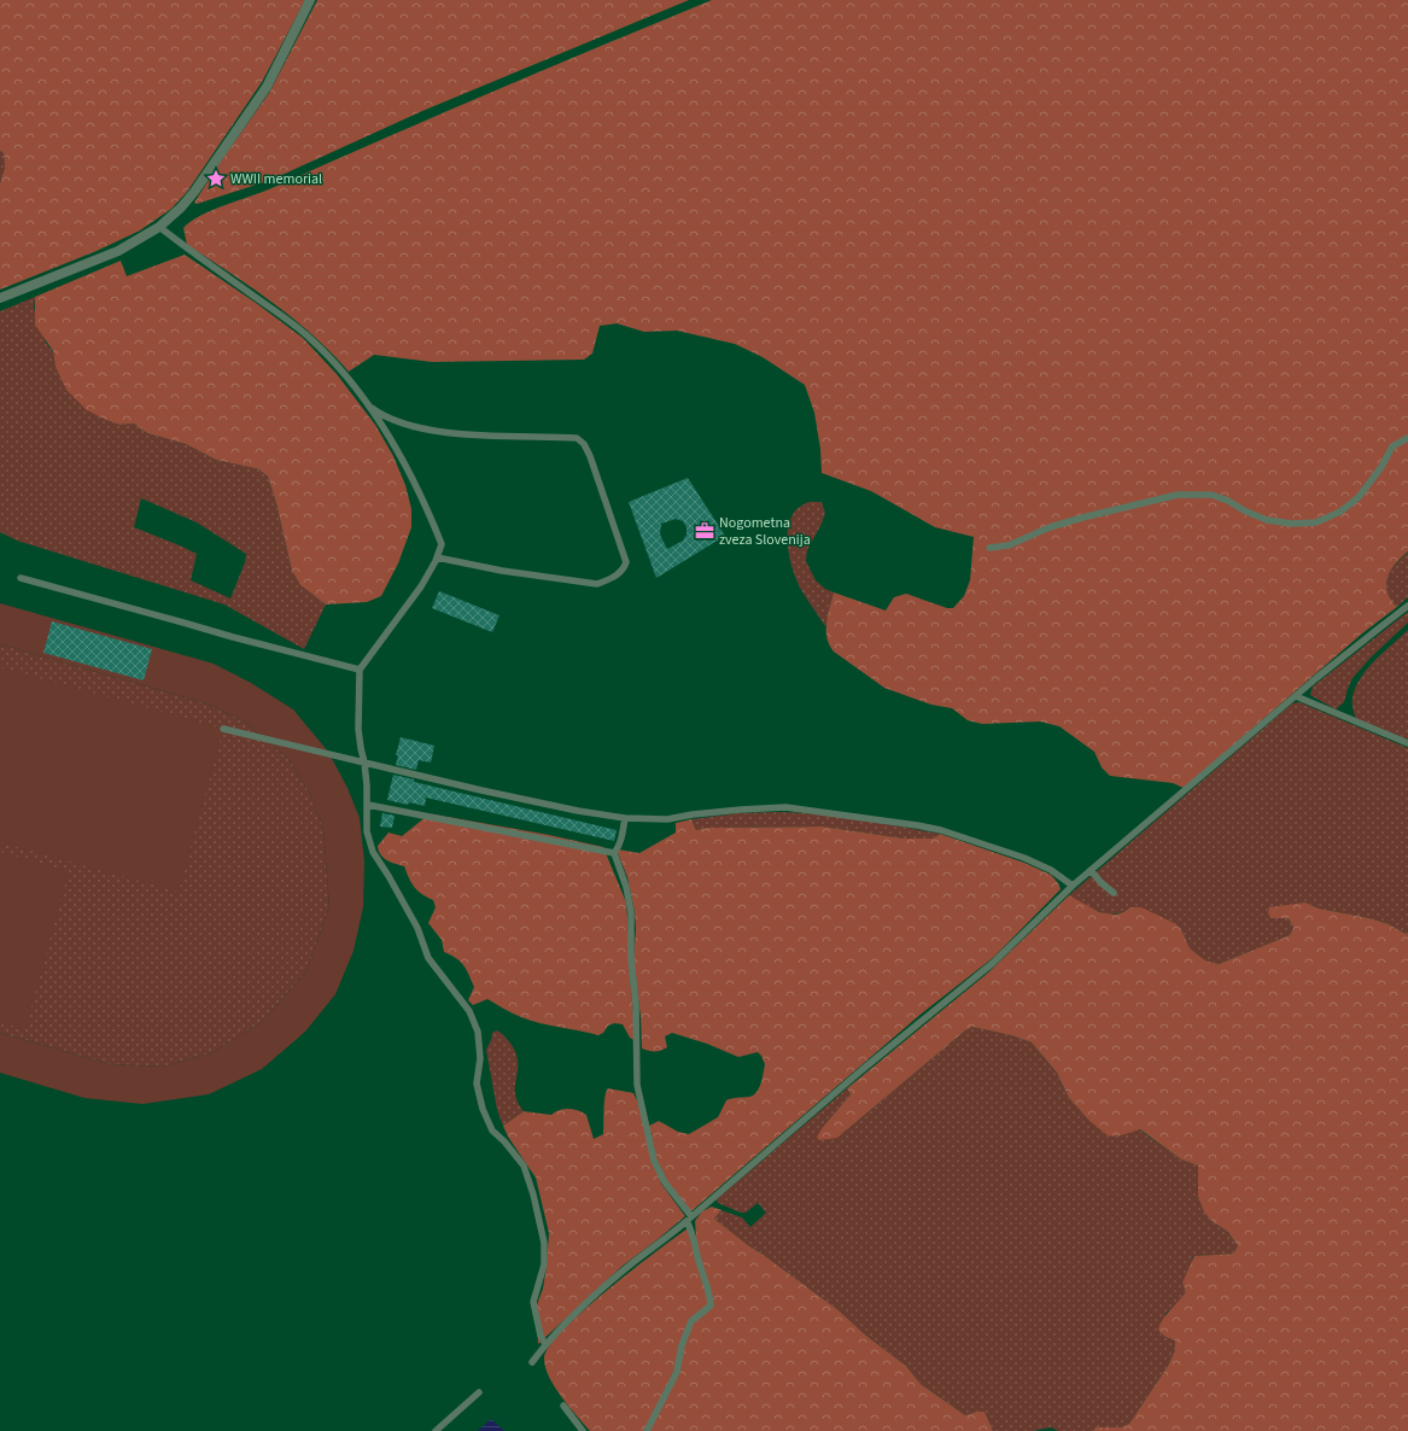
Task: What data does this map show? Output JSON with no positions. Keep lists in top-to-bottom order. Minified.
{"places":{"place":["WWII memorial"],"office":["Nogometna zveza Slovenija"]}}
